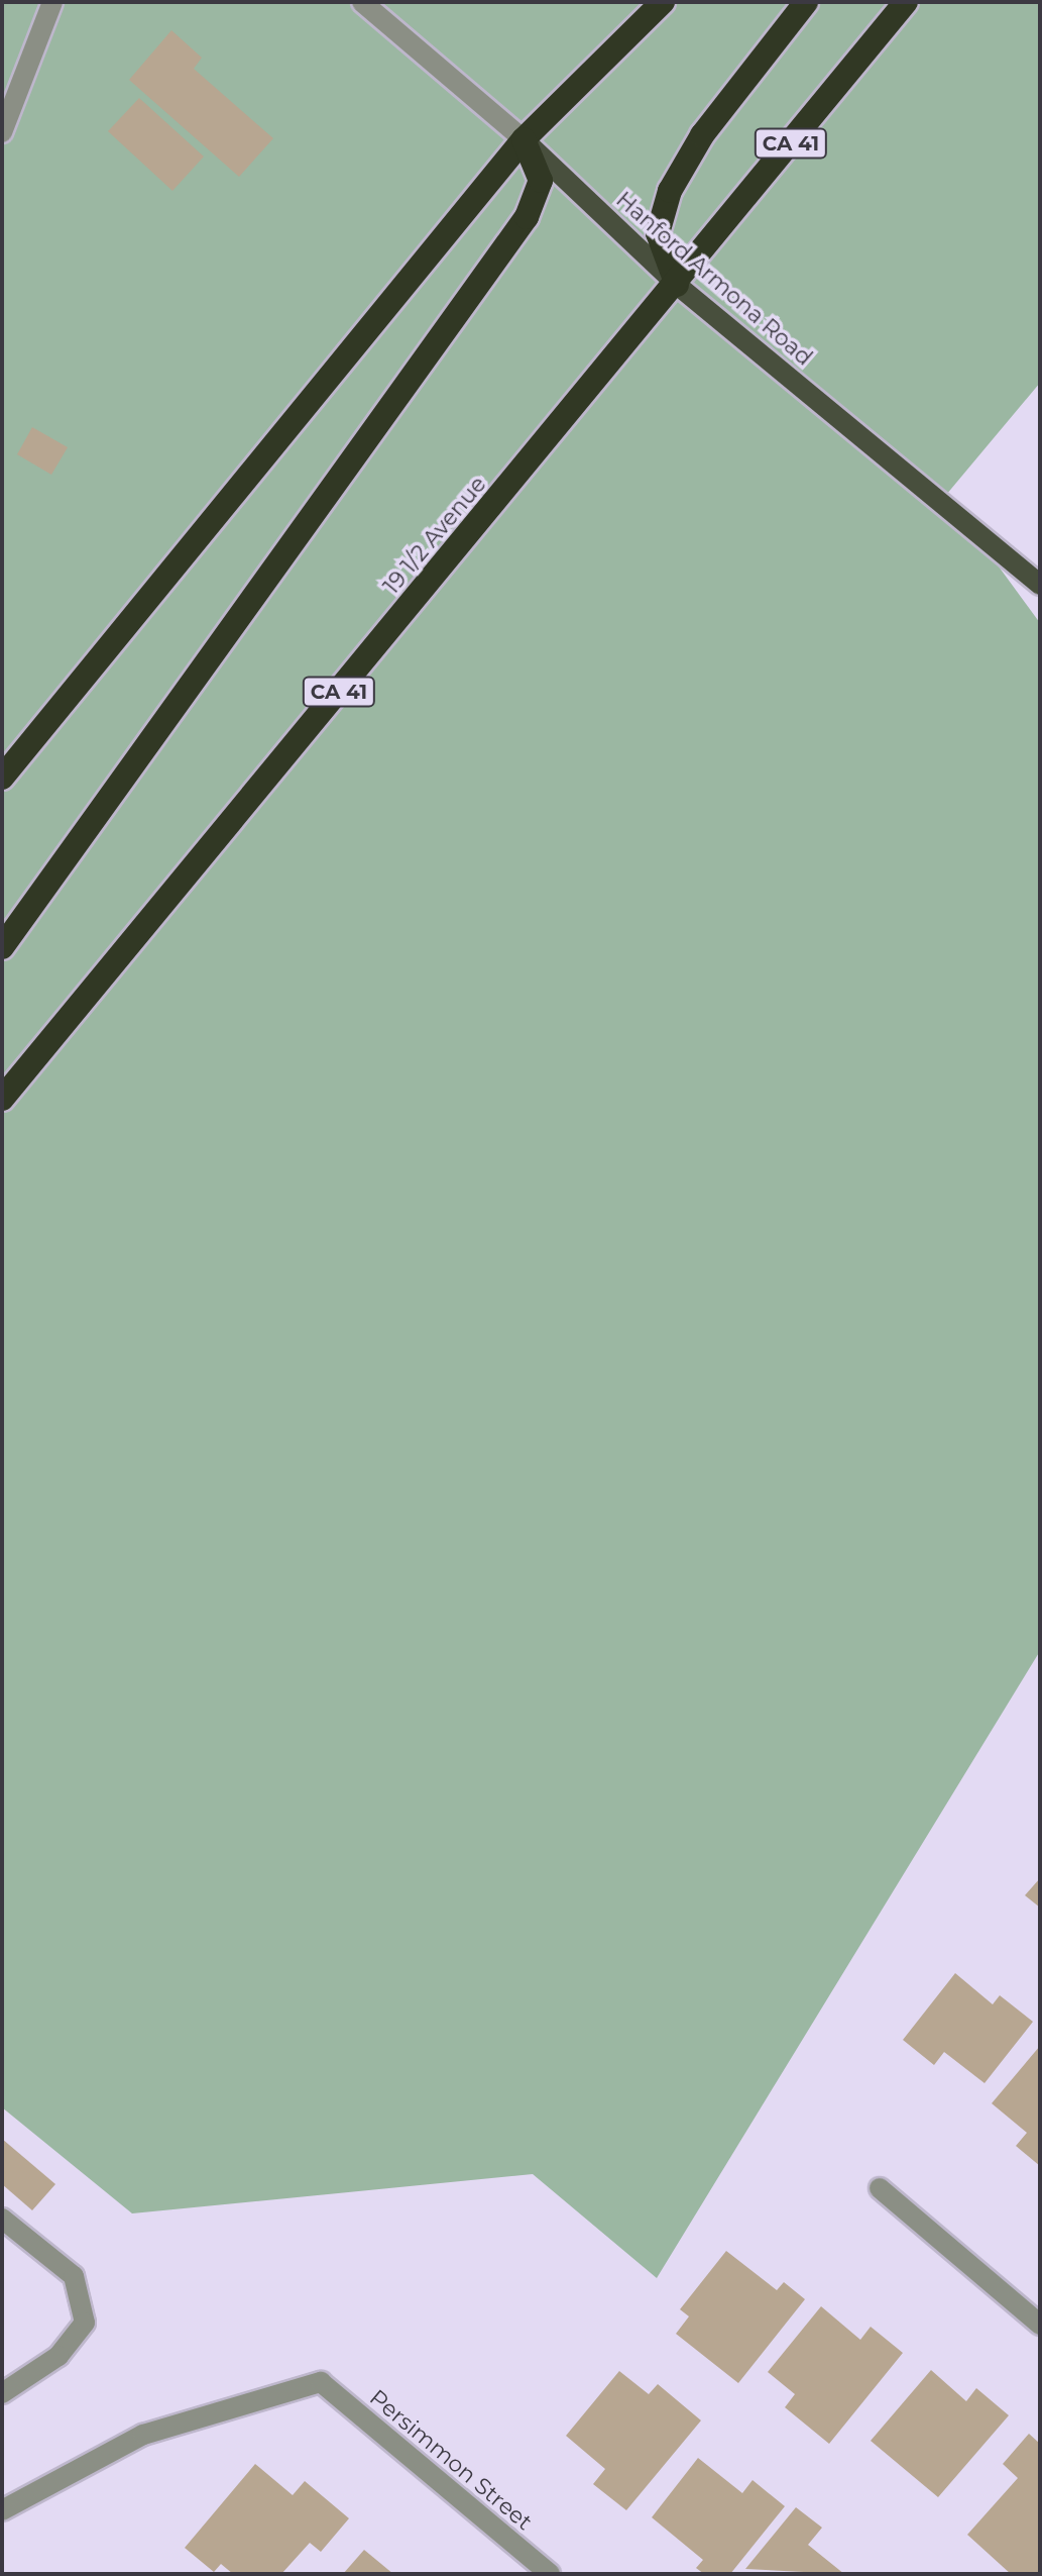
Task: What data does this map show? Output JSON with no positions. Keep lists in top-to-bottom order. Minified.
{"streets":{"highway":["CA 41","19 1/2 Avenue"],"main road":["Hanford Armona Road"],"street":["Persimmon Street"]},"crossings":[["Hanford Armona Road","19 1/2 Avenue"]]}
